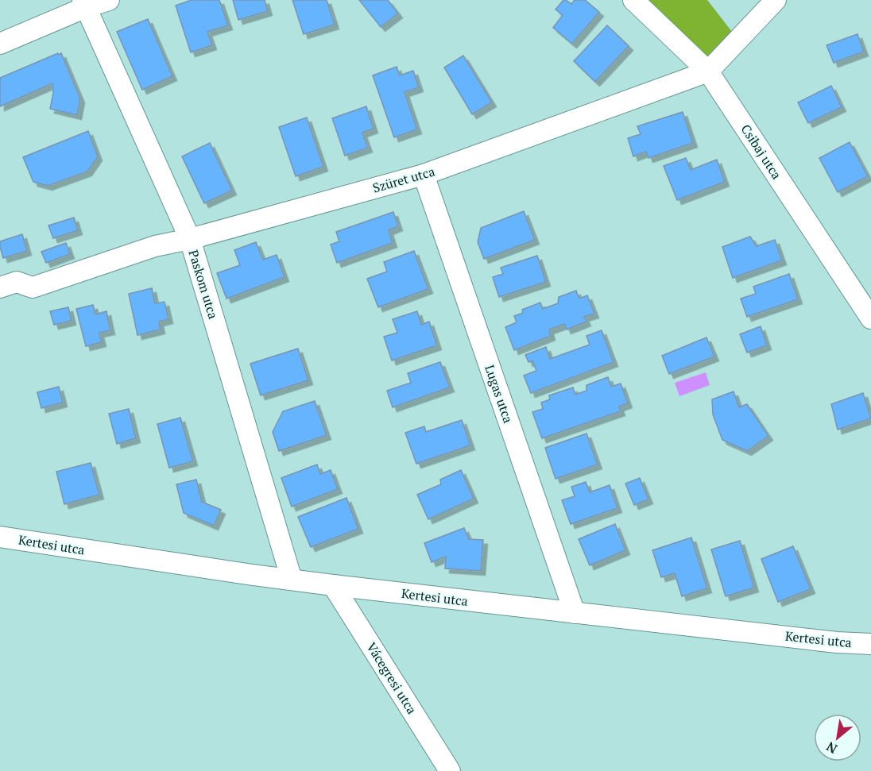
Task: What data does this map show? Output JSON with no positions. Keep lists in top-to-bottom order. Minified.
{"streets":{"street":["Csibaj utca","Szüret utca","Paskom utca","Lugas utca","Kertesi utca","Vácegresi utca"]},"crossings":[["Csibaj utca","Szüret utca"],["Szüret utca","Paskom utca"],["Szüret utca","Lugas utca"],["Paskom utca","Kertesi utca"],["Lugas utca","Kertesi utca"],["Kertesi utca","Vácegresi utca"]],"north":"bottom left"}
